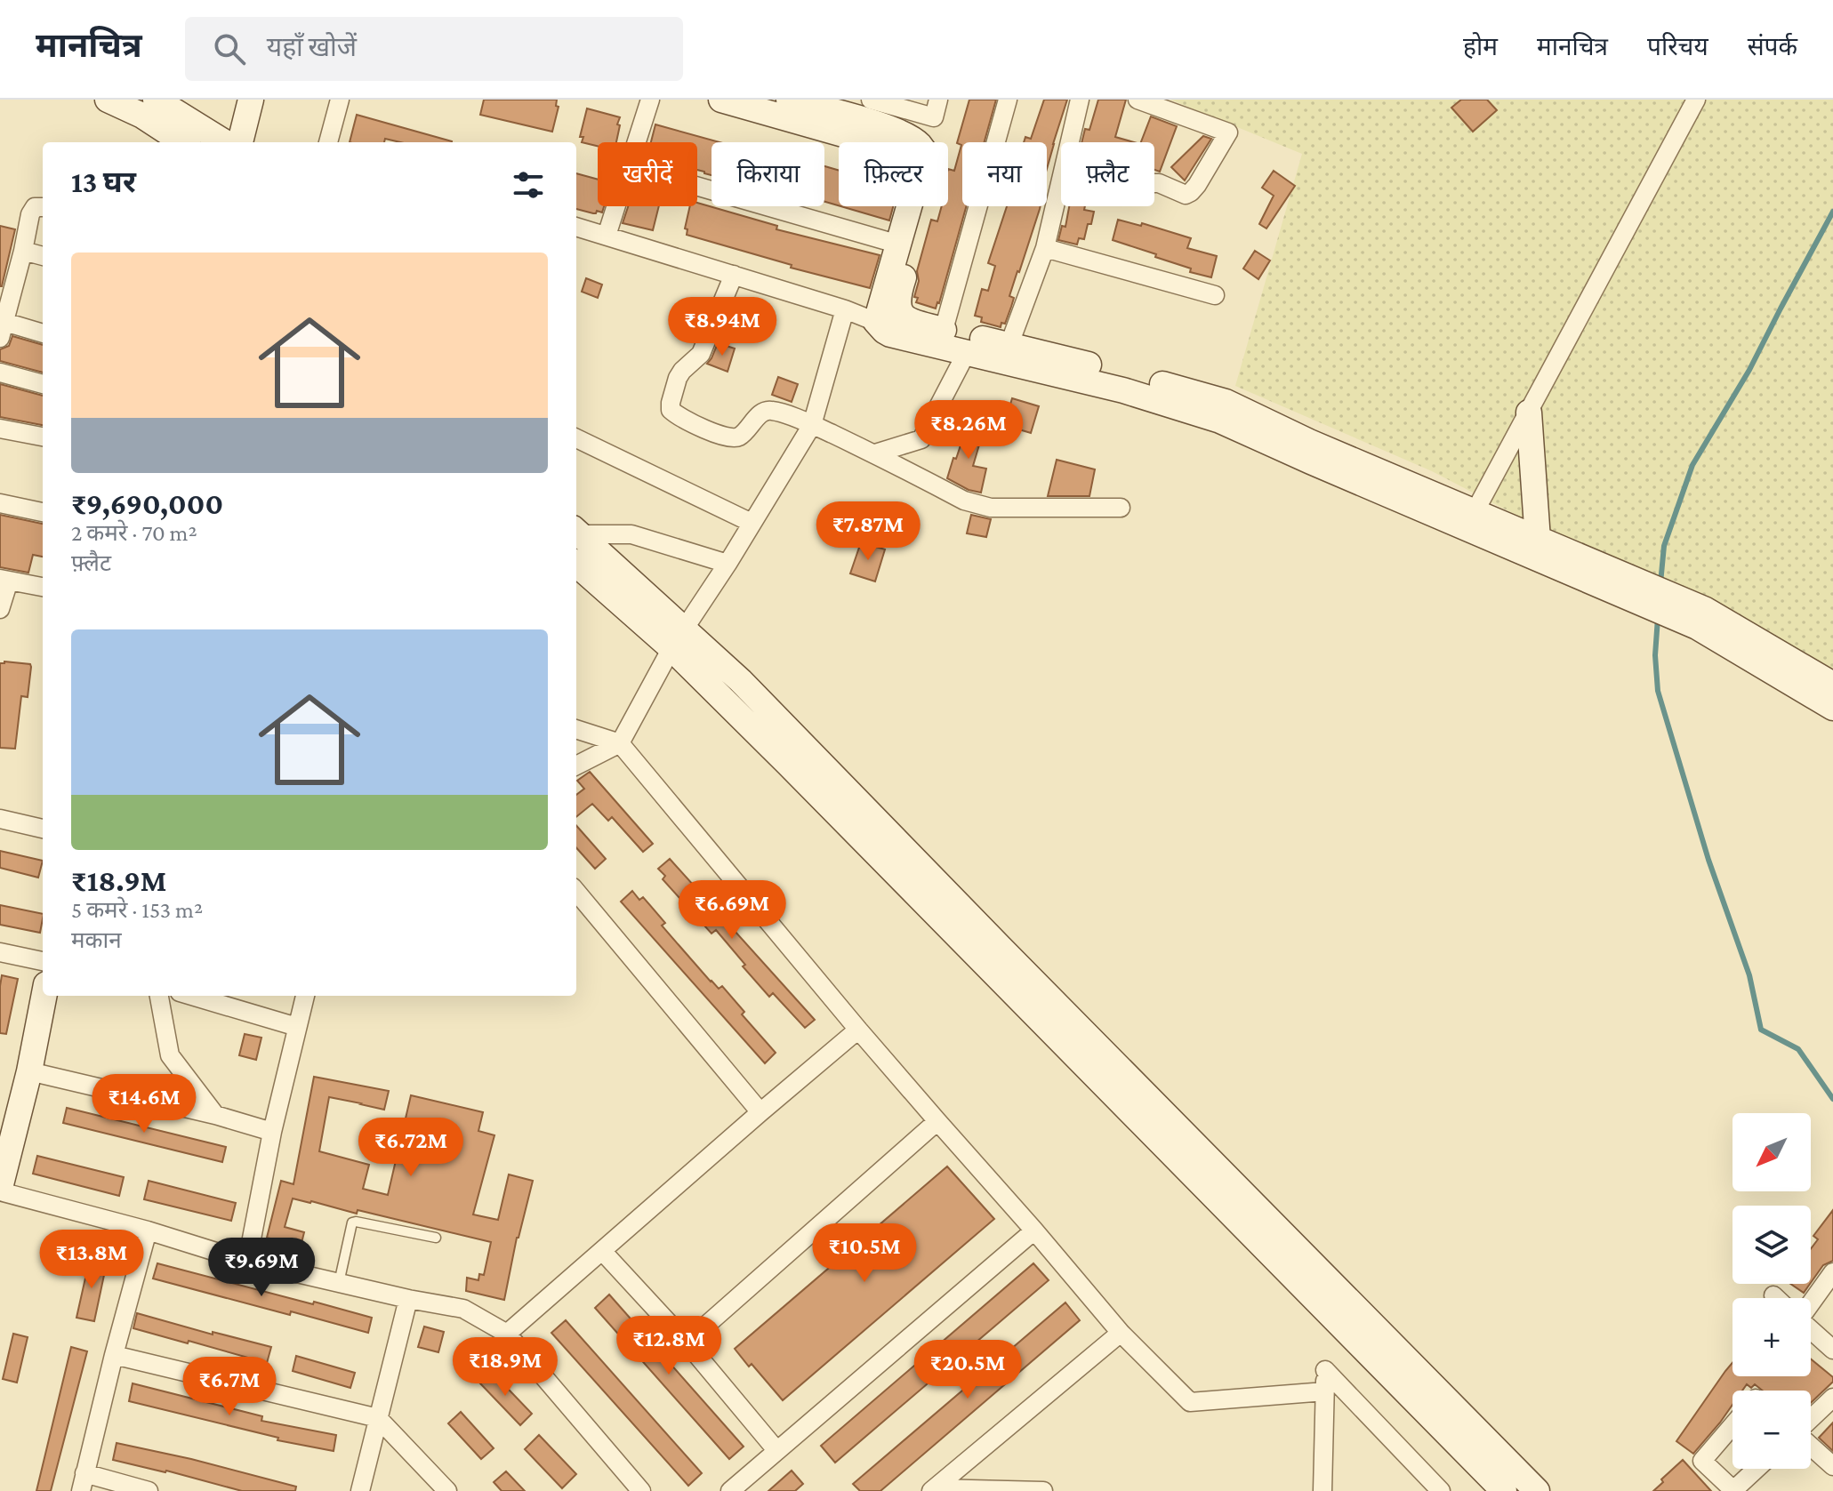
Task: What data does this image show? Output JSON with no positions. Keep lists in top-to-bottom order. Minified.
{"north":"bottom left","page":{"header":"मानचित्र","search":"यहाँ खोजें","nav":["होम","मानचित्र","परिचय","संपर्क"],"chip":["खरीदें","किराया","फ़िल्टर","नया","फ़्लैट"],"heading":"13 घर","list":[{"name":"₹9,690,000","note":"2 कमरे · 70 m² · फ़्लैट"},{"name":"₹18.9M","note":"5 कमरे · 153 m² · मकान"}],"price":["₹8.94M","₹8.26M","₹7.87M","₹6.69M","₹14.6M","₹6.72M","₹10.5M","₹13.8M","₹9.69M","₹12.8M","₹18.9M","₹20.5M","₹6.7M"],"map_buttons":["+","−"]}}
